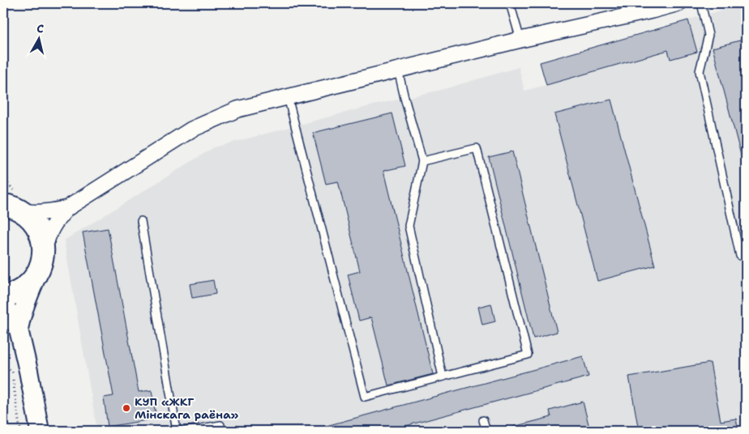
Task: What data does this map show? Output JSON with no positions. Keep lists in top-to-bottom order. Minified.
{"places":["КУП «ЖКГ Мінскага раёна»"],"north":"top"}
